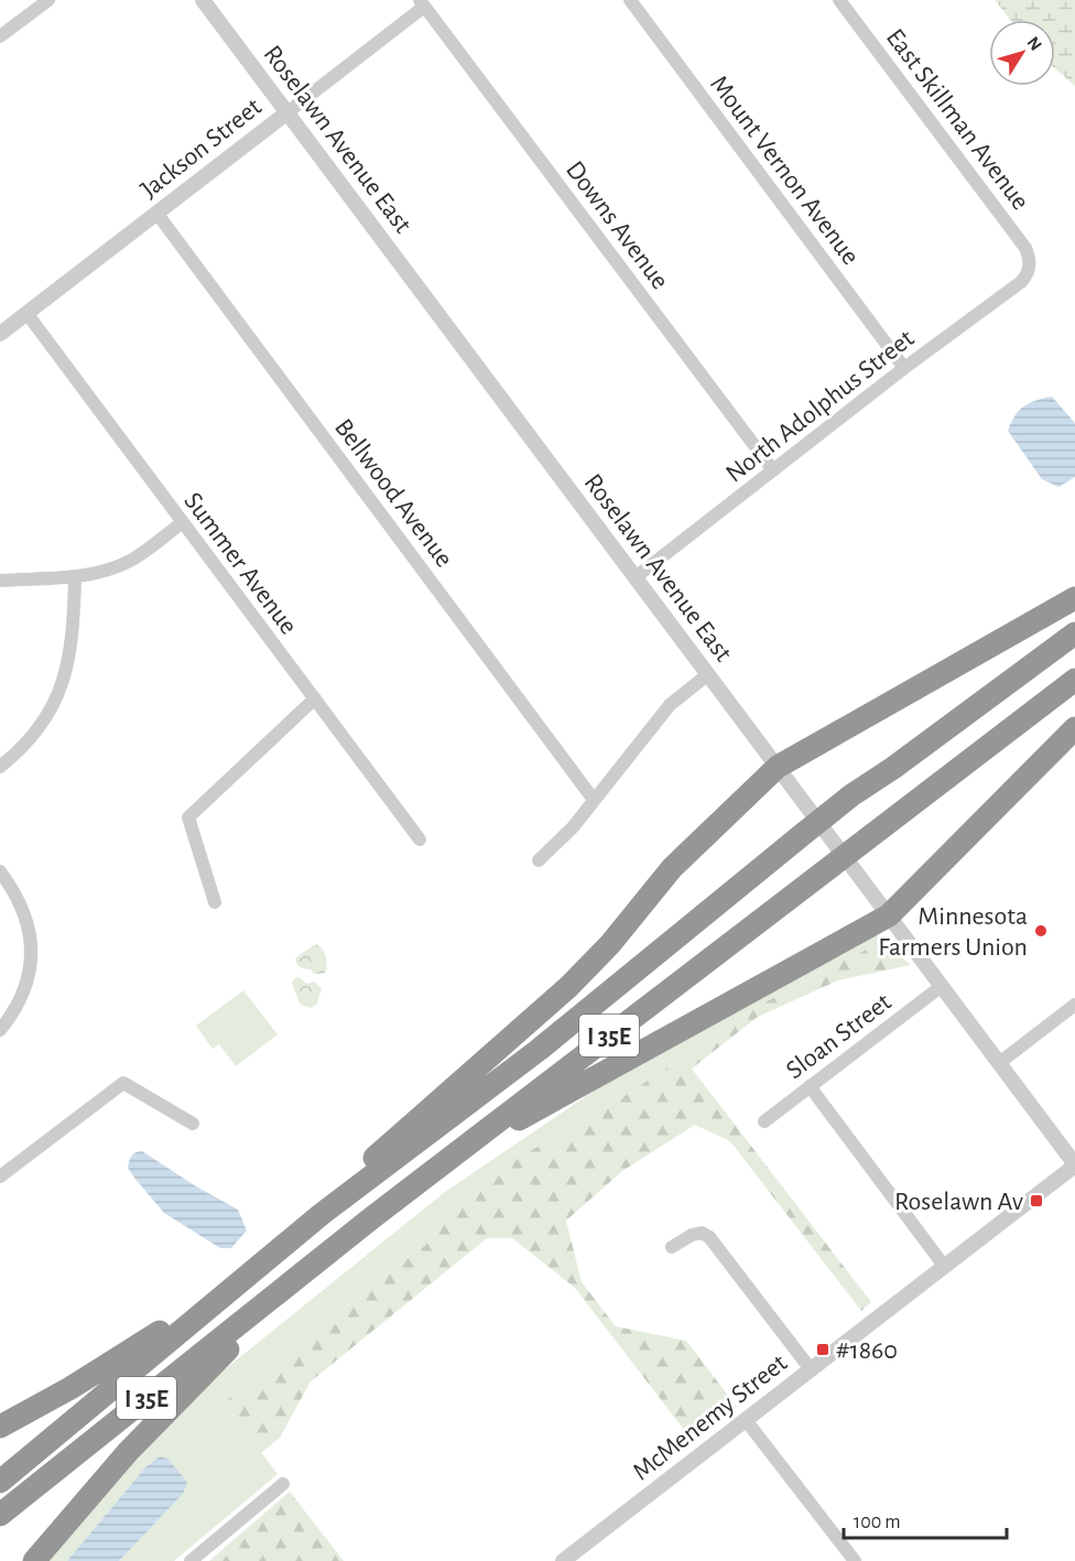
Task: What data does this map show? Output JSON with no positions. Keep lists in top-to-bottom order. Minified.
{"streets":{"highway":["I 35E"],"street":["East Skillman Avenue","Roselawn Avenue East","Jackson Street","Mount Vernon Avenue","Downs Avenue","North Adolphus Street","Bellwood Avenue","Summer Avenue","Sloan Street","McMenemy Street"]},"crossings":[["East Skillman Avenue","North Adolphus Street"],["Roselawn Avenue East","Jackson Street"],["Roselawn Avenue East","North Adolphus Street"],["Roselawn Avenue East","Sloan Street"],["Roselawn Avenue East","McMenemy Street"],["Jackson Street","Downs Avenue"],["Jackson Street","Bellwood Avenue"],["Jackson Street","Summer Avenue"],["Mount Vernon Avenue","North Adolphus Street"],["Downs Avenue","North Adolphus Street"]],"places":{"other":["Minnesota Farmers Union"],"transit":["Roselawn Av","#1860"]},"scale_bar":"100 m","north":"top right"}
